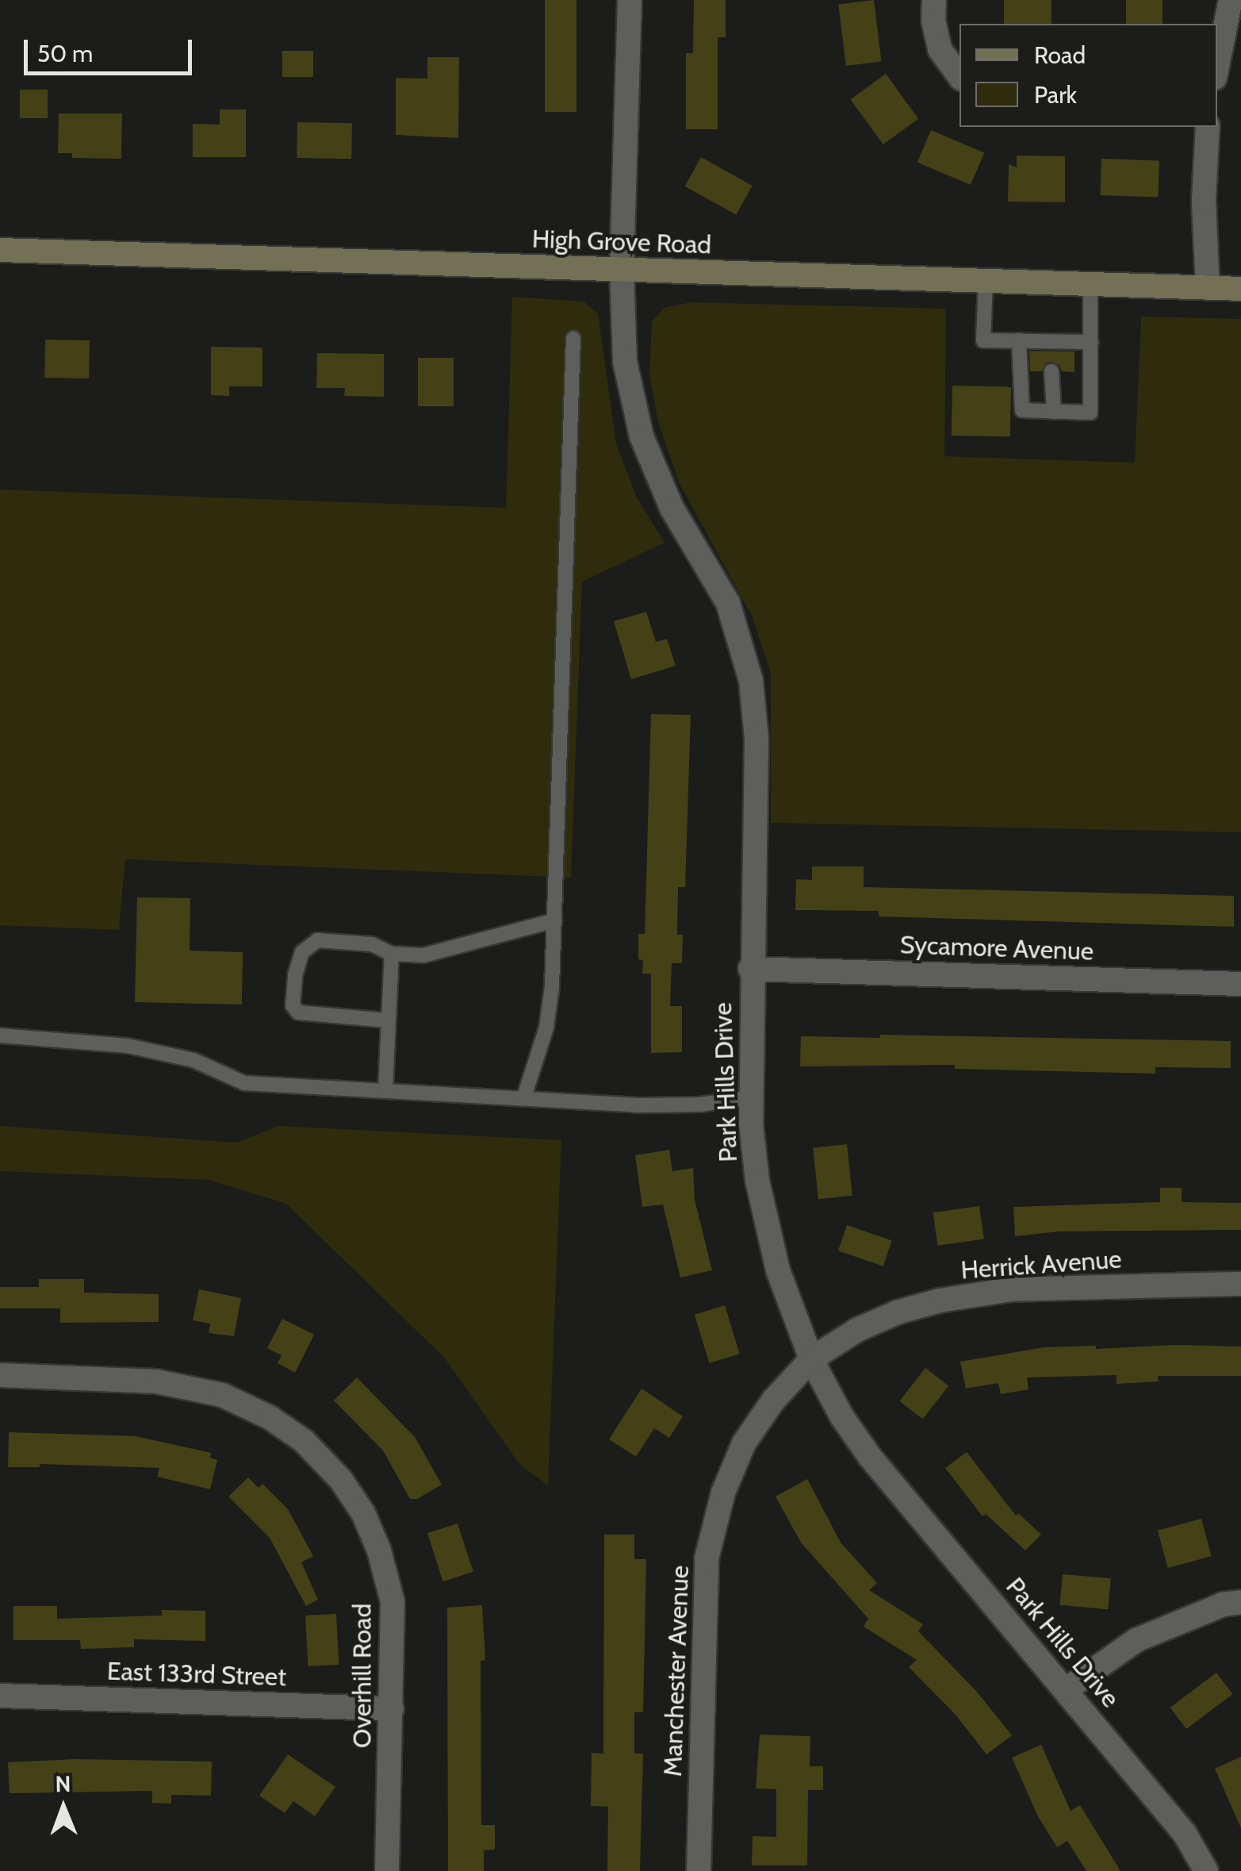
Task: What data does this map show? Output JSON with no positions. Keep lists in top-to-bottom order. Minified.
{"streets":{"main road":["High Grove Road"],"street":["Sycamore Avenue","Park Hills Drive","Herrick Avenue","Manchester Avenue","East 133rd Street","Overhill Road"]},"crossings":[["High Grove Road","Park Hills Drive"],["Sycamore Avenue","Park Hills Drive"],["Park Hills Drive","Herrick Avenue"],["Park Hills Drive","Manchester Avenue"],["Herrick Avenue","Manchester Avenue"],["East 133rd Street","Overhill Road"]],"legend":["Road","Park"],"scale_bar":"50 m","north":"top"}
